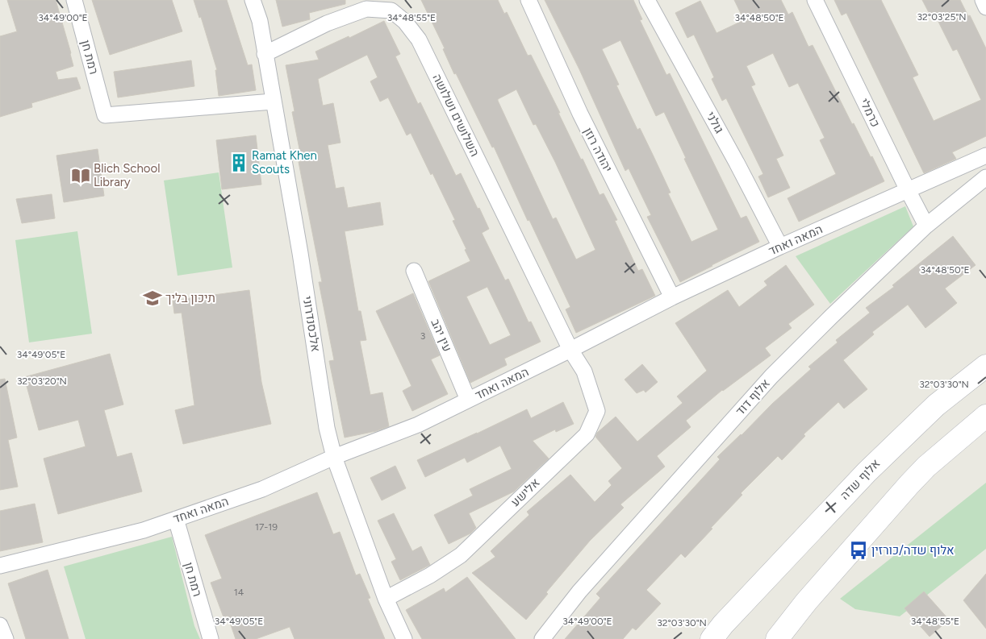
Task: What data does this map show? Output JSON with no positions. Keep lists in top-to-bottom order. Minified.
{"streets":{"main road":["אלוף שדה"],"street":["רמת חן","כרמלי","השלושים ושלושה","גולני","יהודה רוזן","המאה ואחד","אלכסנדרוני","עין יהב","אלוף דוד","אלישע"]},"crossings":[["רמת חן","המאה ואחד"],["רמת חן","אלכסנדרוני"],["כרמלי","המאה ואחד"],["כרמלי","אלוף דוד"],["השלושים ושלושה","המאה ואחד"],["השלושים ושלושה","אלכסנדרוני"],["השלושים ושלושה","אלישע"],["גולני","המאה ואחד"],["יהודה רוזן","המאה ואחד"],["המאה ואחד","אלכסנדרוני"],["המאה ואחד","עין יהב"],["המאה ואחד","אלישע"],["אלכסנדרוני","אלישע"]],"places":{"building":["Ramat Khen Scouts"],"library":["Blich School Library"],"school or university":["תיכון בליך"],"bus stop":["אלוף שדה/כורזין"]},"house_numbers":["3","17-19","14"],"coordinates":["32°03'25\"N","34°49'00\"E","34°48'55\"E","34°48'50\"E","34°49'05\"E","32°03'20\"N","32°03'30\"N"]}
